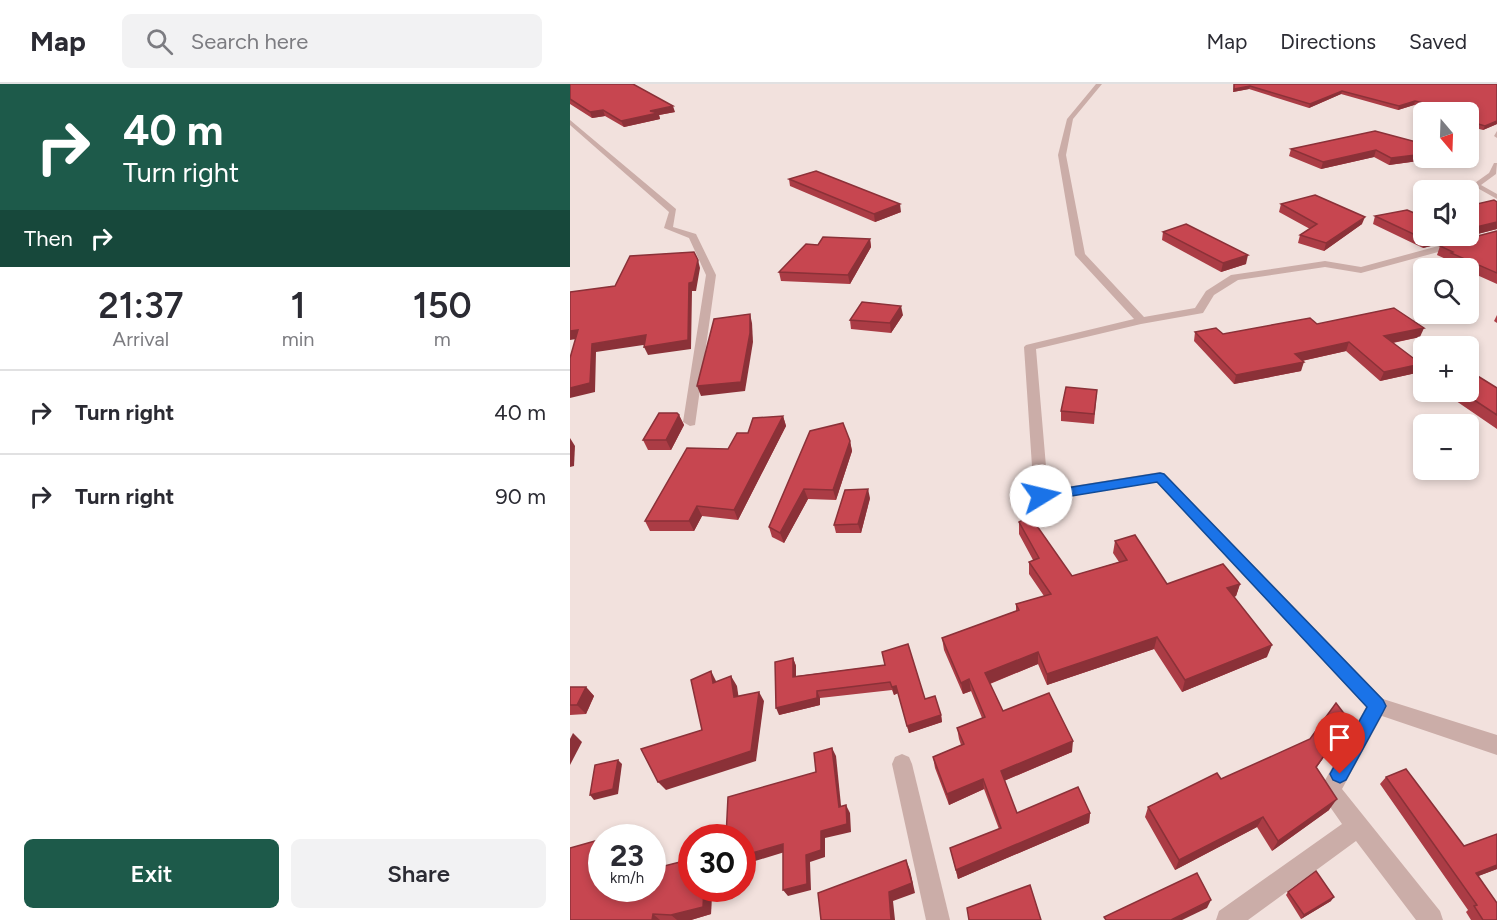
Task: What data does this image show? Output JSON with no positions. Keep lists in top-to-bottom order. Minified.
{"north":"bottom","page":{"header":"Map","search":"Search here","nav":["Map","Directions","Saved"],"turn":["40 m","Turn right"],"map_buttons":["+","−"],"then":"Then","eta":["21:37","Arrival","1","min","150","m"],"list":[{"name":"Turn right","value":"40 m"},{"name":"Turn right","value":"90 m"}],"speed":"23 km/h","limit":"30","buttons":["Exit","Share"]}}
